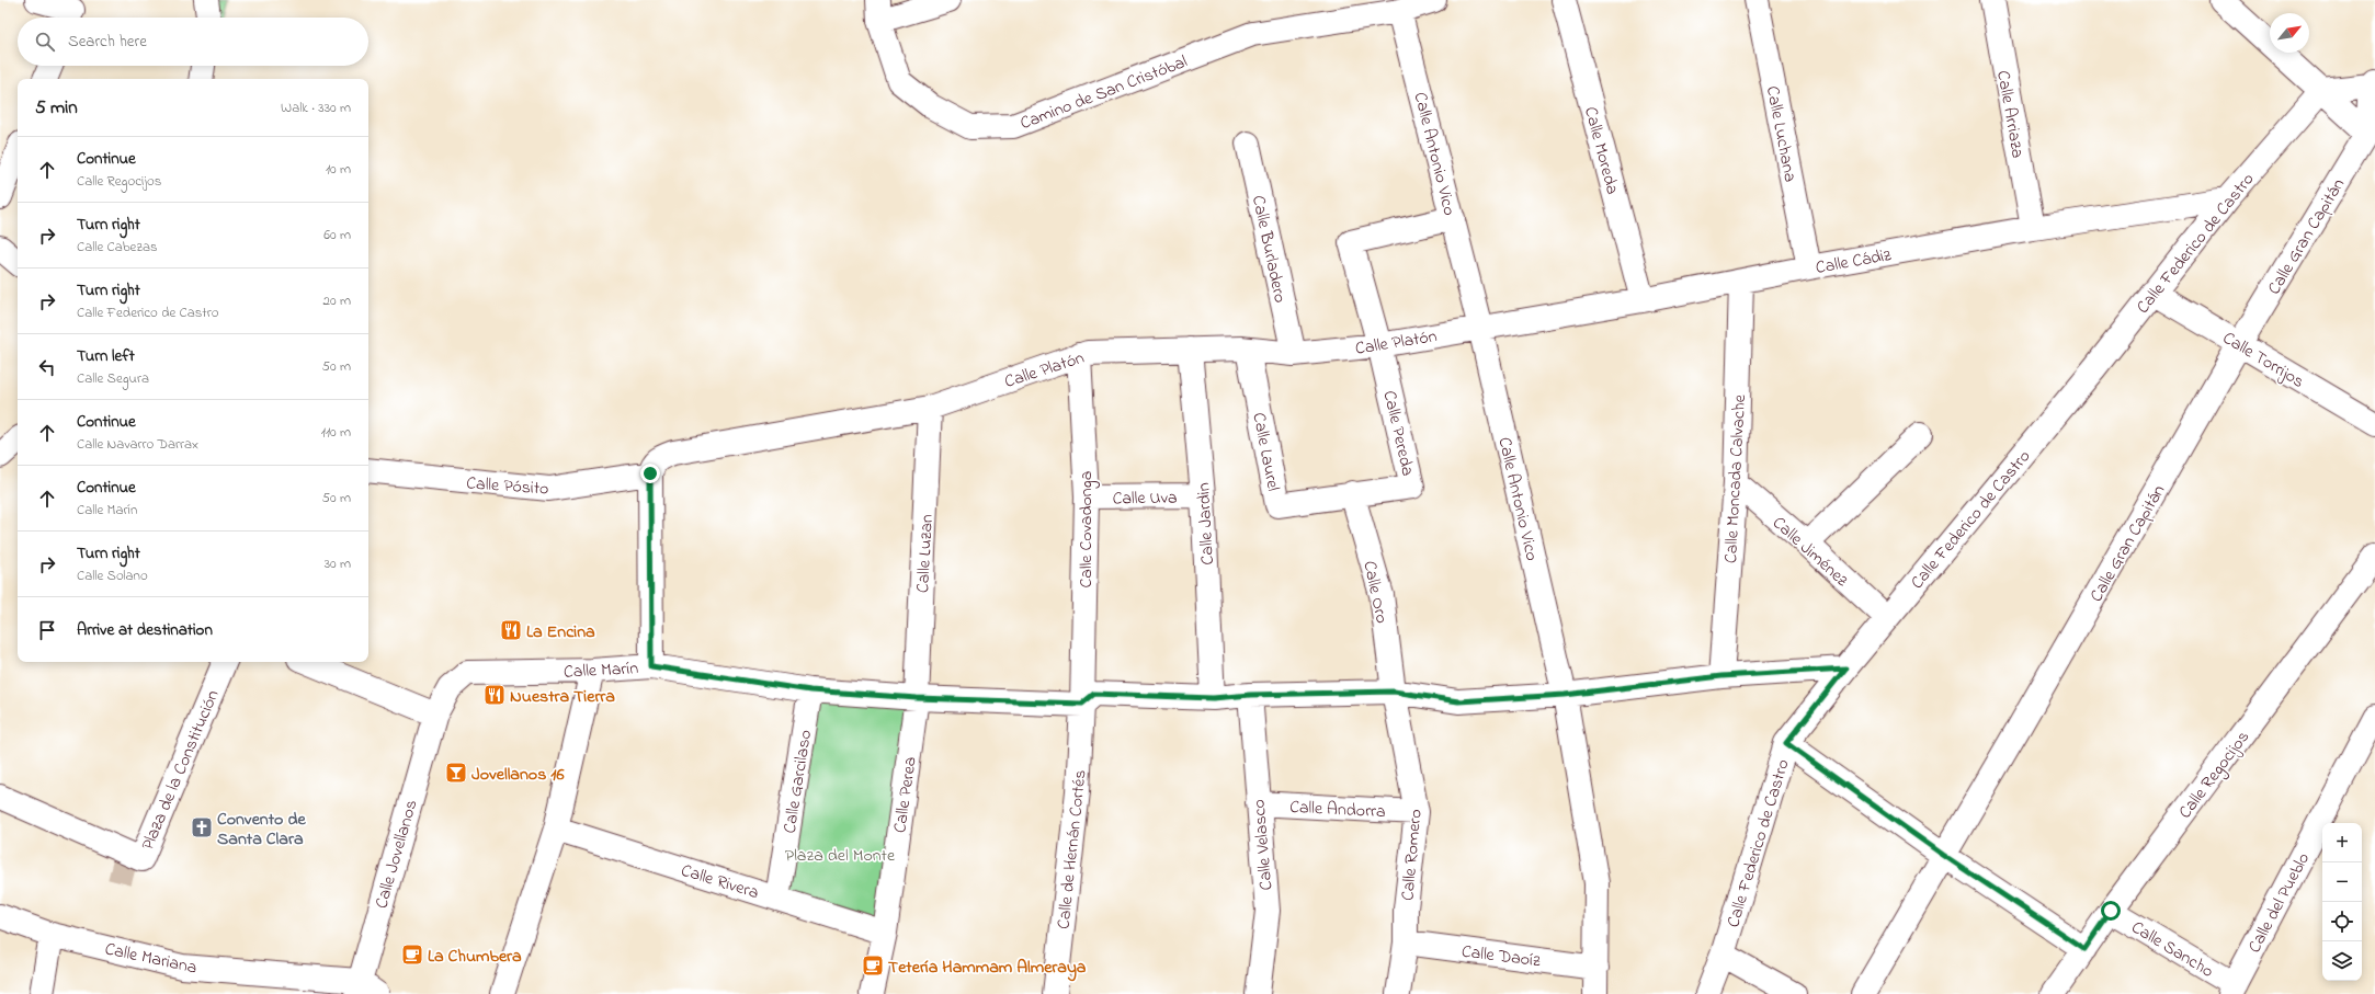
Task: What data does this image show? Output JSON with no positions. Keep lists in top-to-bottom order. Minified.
{"streets":{"street":["Camino de San Cristóbal","Calle Arriaza","Calle Luchana","Calle Moreda","Calle Antonio Vico","Calle Gran Capitán","Calle Federico de Castro","Calle Burladero","Calle Cádiz","Calle Platón","Calle Torrijos","Calle Pereda","Calle Laurel","Calle Moncada Calvache","Calle Pósito","Calle Uva","Calle Jardin","Calle Covadonga","Calle Jiménez","Calle Luzan","Calle Oro","Calle Marín","Plaza de la Constitución","Calle Regocijos","Calle Garcilaso","Calle Perea","Calle Andorra","Calle Velasco","Calle de Hernán Cortés","Calle Jovellanos","Calle Romero","Calle Rivera","Calle del Pueblo","Calle Sancho","Calle Daoíz","Calle Mariana"]},"crossings":[["Camino de San Cristóbal","Calle Antonio Vico"],["Calle Arriaza","Calle Cádiz"],["Calle Luchana","Calle Cádiz"],["Calle Moreda","Calle Cádiz"],["Calle Antonio Vico","Calle Cádiz"],["Calle Antonio Vico","Calle Platón"],["Calle Antonio Vico","Calle Daoíz"],["Calle Gran Capitán","Calle Federico de Castro"],["Calle Gran Capitán","Calle Torrijos"],["Calle Federico de Castro","Calle Cádiz"],["Calle Federico de Castro","Calle Torrijos"],["Calle Federico de Castro","Calle Jiménez"],["Calle Burladero","Calle Platón"],["Calle Cádiz","Calle Platón"],["Calle Cádiz","Calle Moncada Calvache"],["Calle Platón","Calle Pereda"],["Calle Platón","Calle Laurel"],["Calle Platón","Calle Pósito"],["Calle Platón","Calle Jardin"],["Calle Platón","Calle Covadonga"],["Calle Platón","Calle Luzan"],["Calle Pereda","Calle Laurel"],["Calle Pereda","Calle Oro"],["Calle Laurel","Calle Oro"],["Calle Moncada Calvache","Calle Jiménez"],["Calle Uva","Calle Jardin"],["Calle Uva","Calle Covadonga"],["Calle Covadonga","Calle Marín"],["Calle Covadonga","Calle de Hernán Cortés"],["Calle Luzan","Calle Marín"],["Calle Luzan","Calle Perea"],["Calle Oro","Calle Romero"],["Calle Marín","Calle Garcilaso"],["Calle Marín","Calle Perea"],["Calle Marín","Calle de Hernán Cortés"],["Calle Marín","Calle Jovellanos"],["Calle Regocijos","Calle Sancho"],["Calle Garcilaso","Calle Rivera"],["Calle Perea","Calle Rivera"],["Calle Andorra","Calle Velasco"],["Calle Andorra","Calle Romero"],["Calle Jovellanos","Calle Mariana"],["Calle Romero","Calle Daoíz"],["Calle del Pueblo","Calle Sancho"]],"parks":["Plaza del Monte"],"places":{"restaurant":["La Encina","Nuestra Tierra"],"bar":["Jovellanos 16"],"church":["Convento de Santa Clara"],"cafe":["La Chumbera","Tetería Hammam Almeraya"]},"north":"top right","page":{"search":"Search here","heading":["5 min","Walk · 330 m"],"list":[["Continue","Calle Regocijos","10 m"],["Turn right","Calle Cabezas","60 m"],["Turn right","Calle Federico de Castro","20 m"],["Turn left","Calle Segura","50 m"],["Continue","Calle Navarro Darrax","110 m"],["Continue","Calle Marín","50 m"],["Turn right","Calle Solano","30 m"],"Arrive at destination"],"map_buttons":["+","−"]}}
